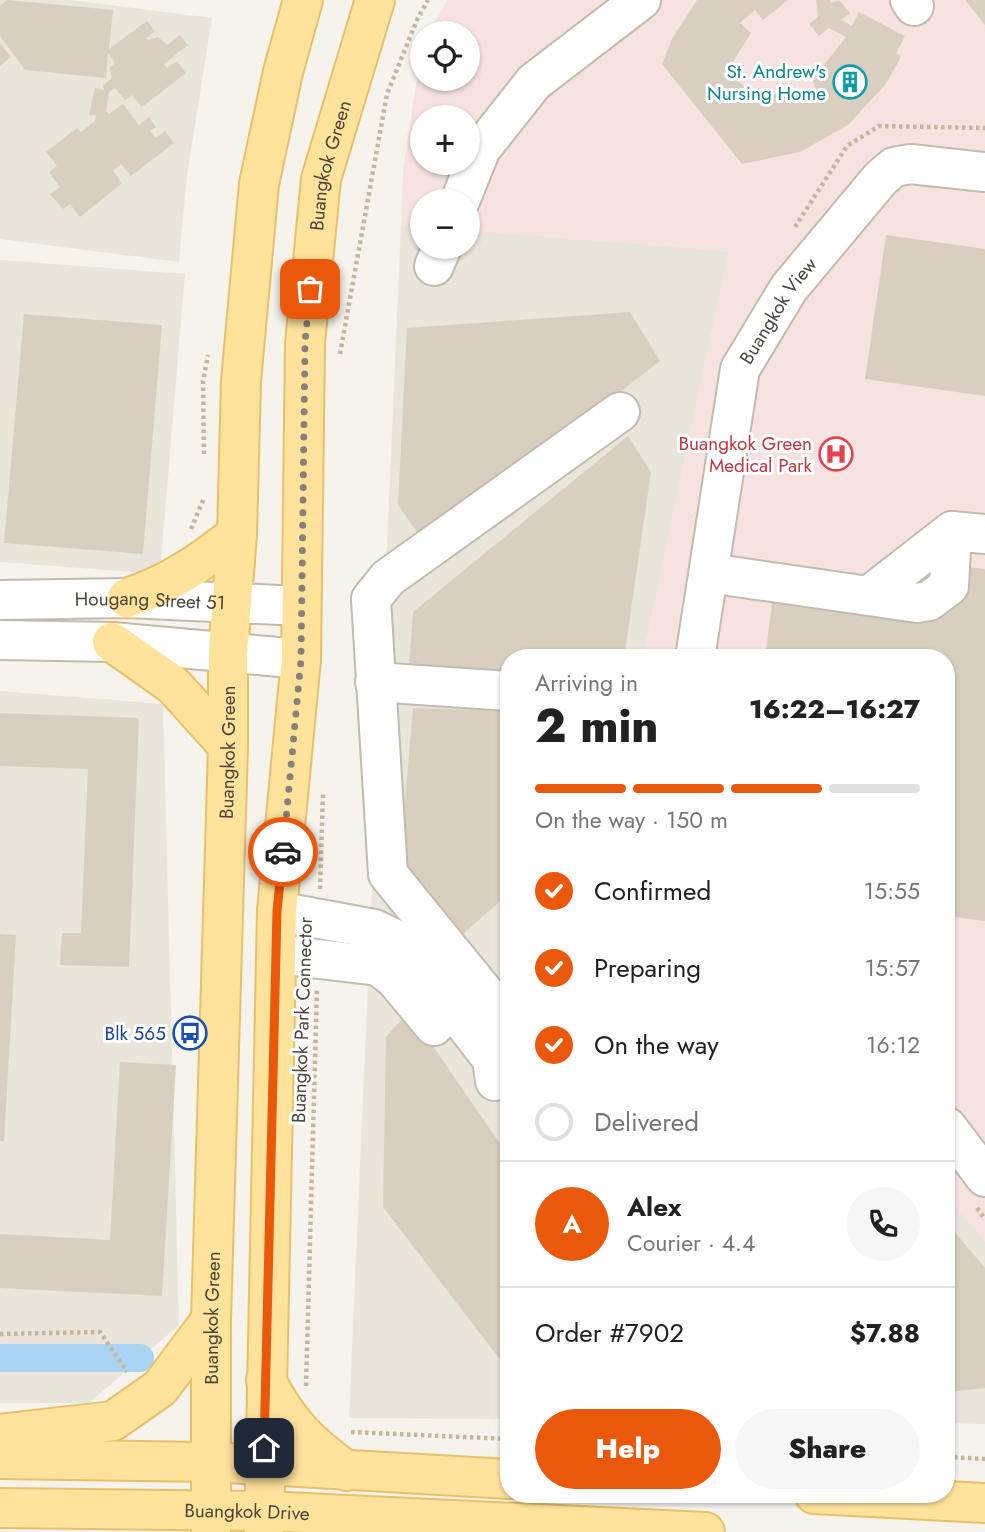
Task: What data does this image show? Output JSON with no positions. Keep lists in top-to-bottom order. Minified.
{"streets":{"main road":["Buangkok Green","Buangkok Drive"],"street":["Buangkok View","Hougang Street 51"],"path":["Buangkok Park Connector"]},"crossings":[["Buangkok Green","Hougang Street 51"],["Buangkok Green","Buangkok Drive"]],"places":{"building":["St. Andrew's Nursing Home"],"hospital":["Buangkok Green Medical Park"],"bus stop":["Blk 565"]},"page":{"map_buttons":["+","−"],"heading":["2 min","Arriving in","16:22–16:27"],"panel":["Alex","Courier · 4.4","Order #7902","$7.88"],"bar":"On the way · 150 m","list":[["Confirmed","15:55"],["Preparing","15:57"],["On the way","16:12"],"Delivered"],"round":"A","buttons":["Help","Share"]}}
